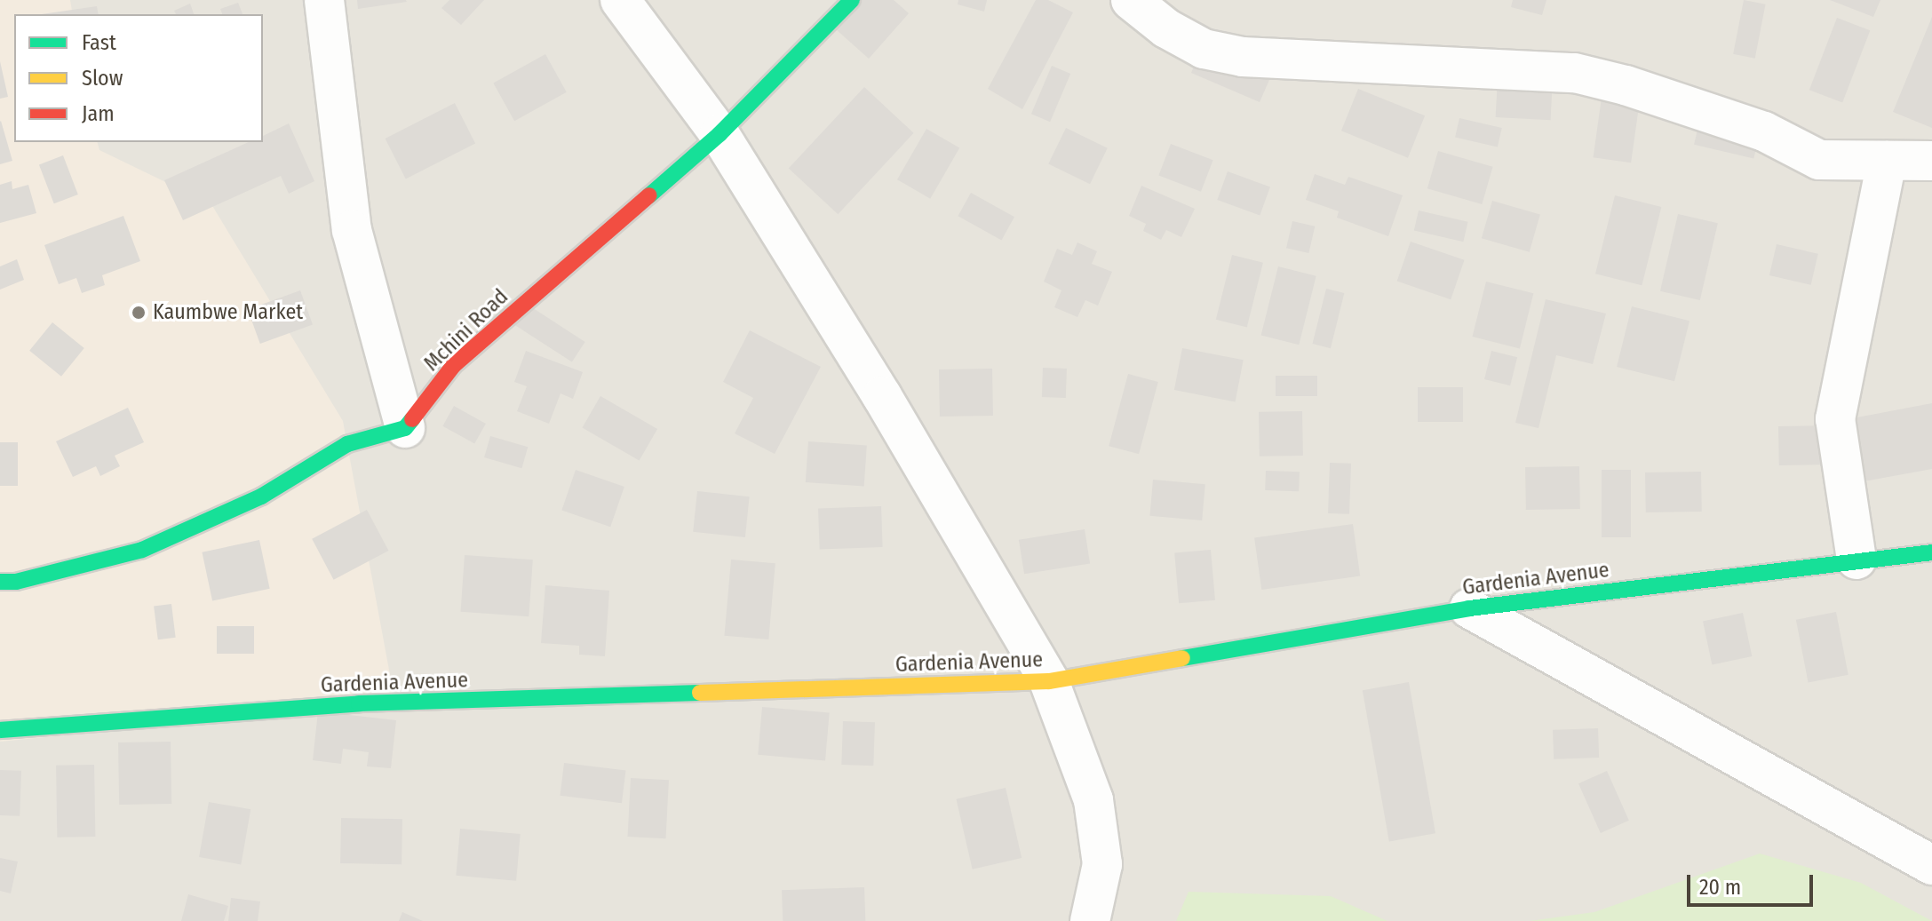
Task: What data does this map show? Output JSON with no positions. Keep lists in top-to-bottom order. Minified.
{"streets":{"street":["Mchini Road","Gardenia Avenue"]},"places":["Kaumbwe Market"],"legend":["Fast","Slow","Jam"],"scale_bar":"20 m"}
